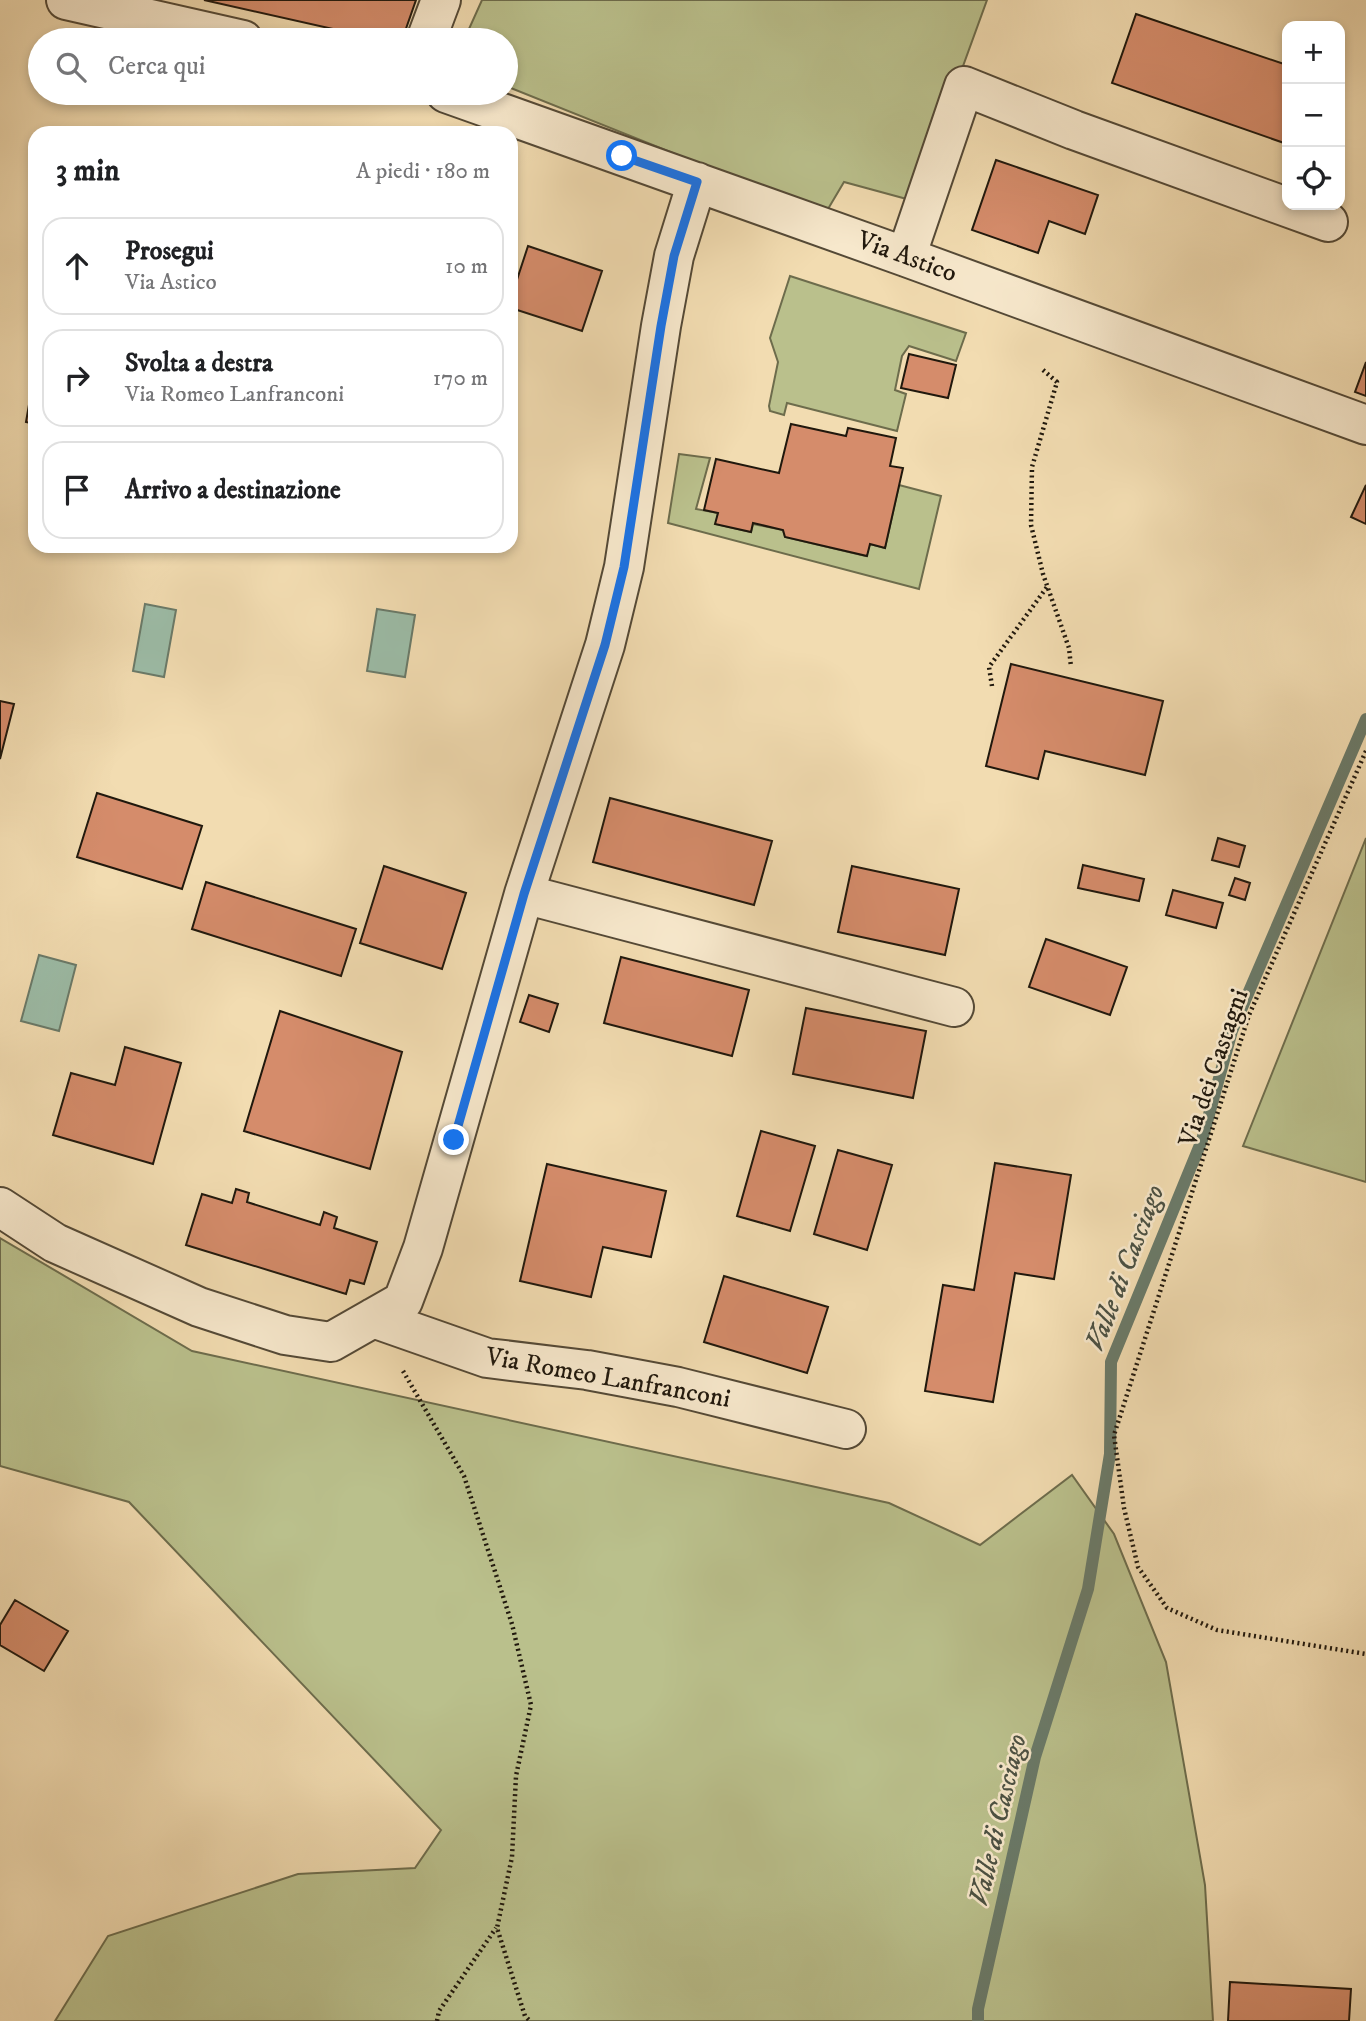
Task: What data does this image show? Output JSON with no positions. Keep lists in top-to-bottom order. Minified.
{"streets":{"street":["Via Astico","Via Romeo Lanfranconi"],"path":["Via dei Castagni"]},"water":["Valle di Casciago"],"page":{"map_buttons":["+","−"],"search":"Cerca qui","heading":["3 min","A piedi · 180 m"],"list":[["Prosegui","Via Astico","10 m"],["Svolta a destra","Via Romeo Lanfranconi","170 m"],"Arrivo a destinazione"]}}
